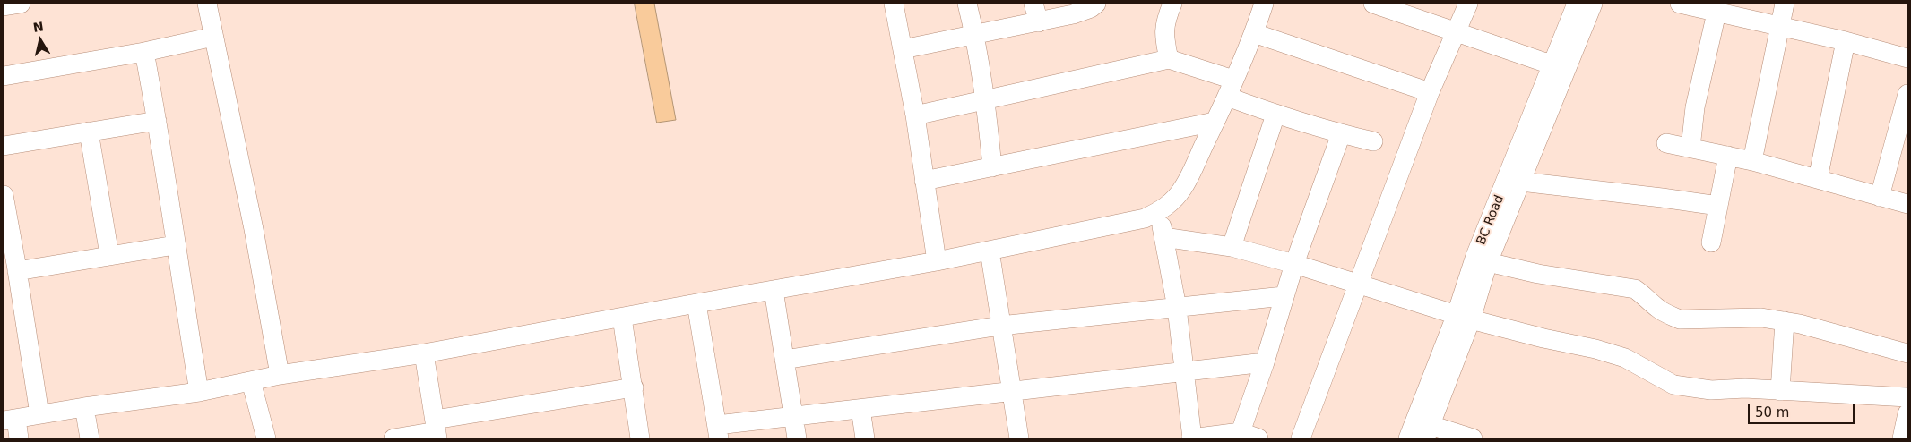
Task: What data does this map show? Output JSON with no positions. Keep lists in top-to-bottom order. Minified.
{"streets":{"street":["BC Road"]},"scale_bar":"50 m","north":"top"}
